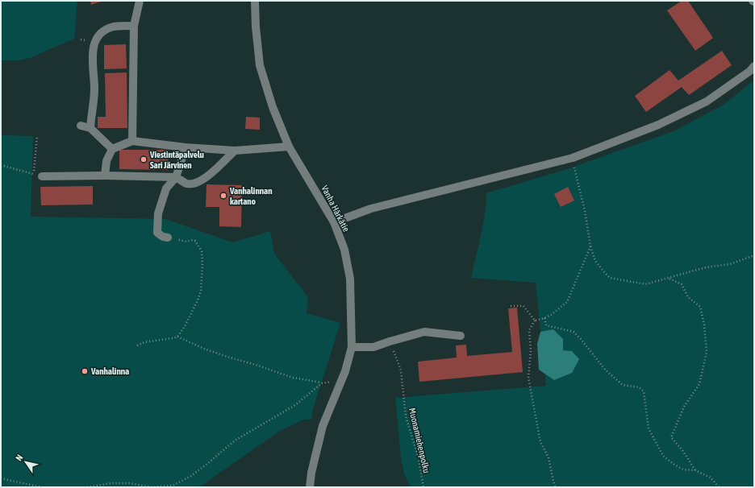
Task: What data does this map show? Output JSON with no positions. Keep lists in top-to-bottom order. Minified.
{"streets":{"street":["Vanha Härkätie"],"path":["Muonamiehenpolku"]},"places":["Viestintäpalvelu Sari Järvinen","Vanhalinnan kartano","Vanhalinna"],"north":"top left"}
